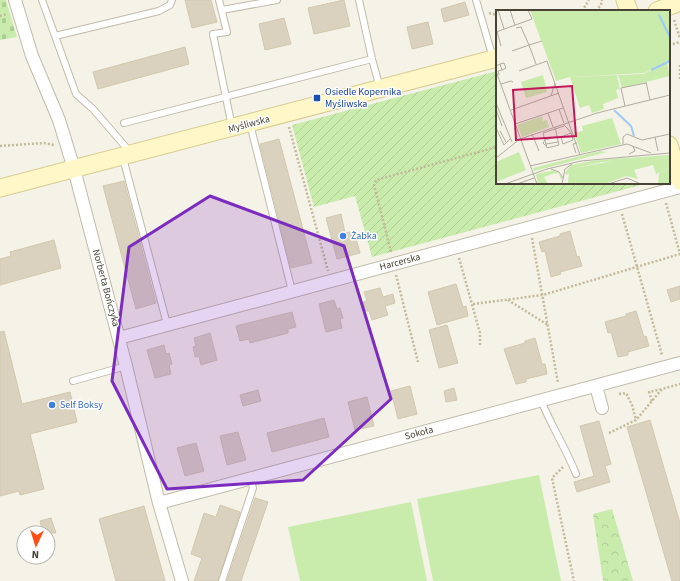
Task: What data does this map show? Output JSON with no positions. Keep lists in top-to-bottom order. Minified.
{"streets":{"street":["Myśliwska","Harcerska","Norberta Bończyka","Sokoła"]},"crossings":[["Myśliwska","Norberta Bończyka"],["Harcerska","Norberta Bończyka"],["Norberta Bończyka","Sokoła"]],"places":{"transit":["Osiedle Kopernika Myśliwska"],"other":["Żabka","Self Boksy"]},"north":"bottom"}
